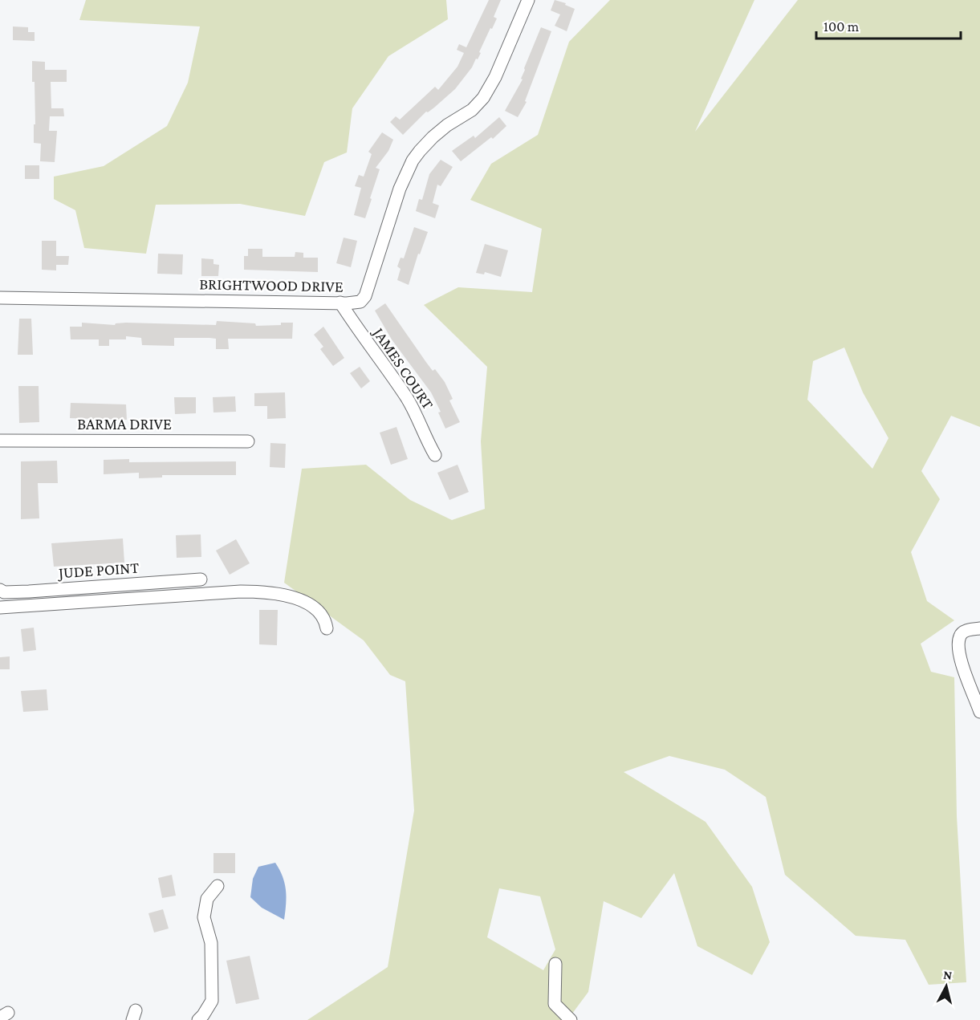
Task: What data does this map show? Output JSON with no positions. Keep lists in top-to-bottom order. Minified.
{"streets":{"street":["BRIGHTWOOD DRIVE","JAMES COURT","BARMA DRIVE","JUDE POINT"]},"crossings":[["BRIGHTWOOD DRIVE","JAMES COURT"]],"scale_bar":"100 m","north":"top"}
